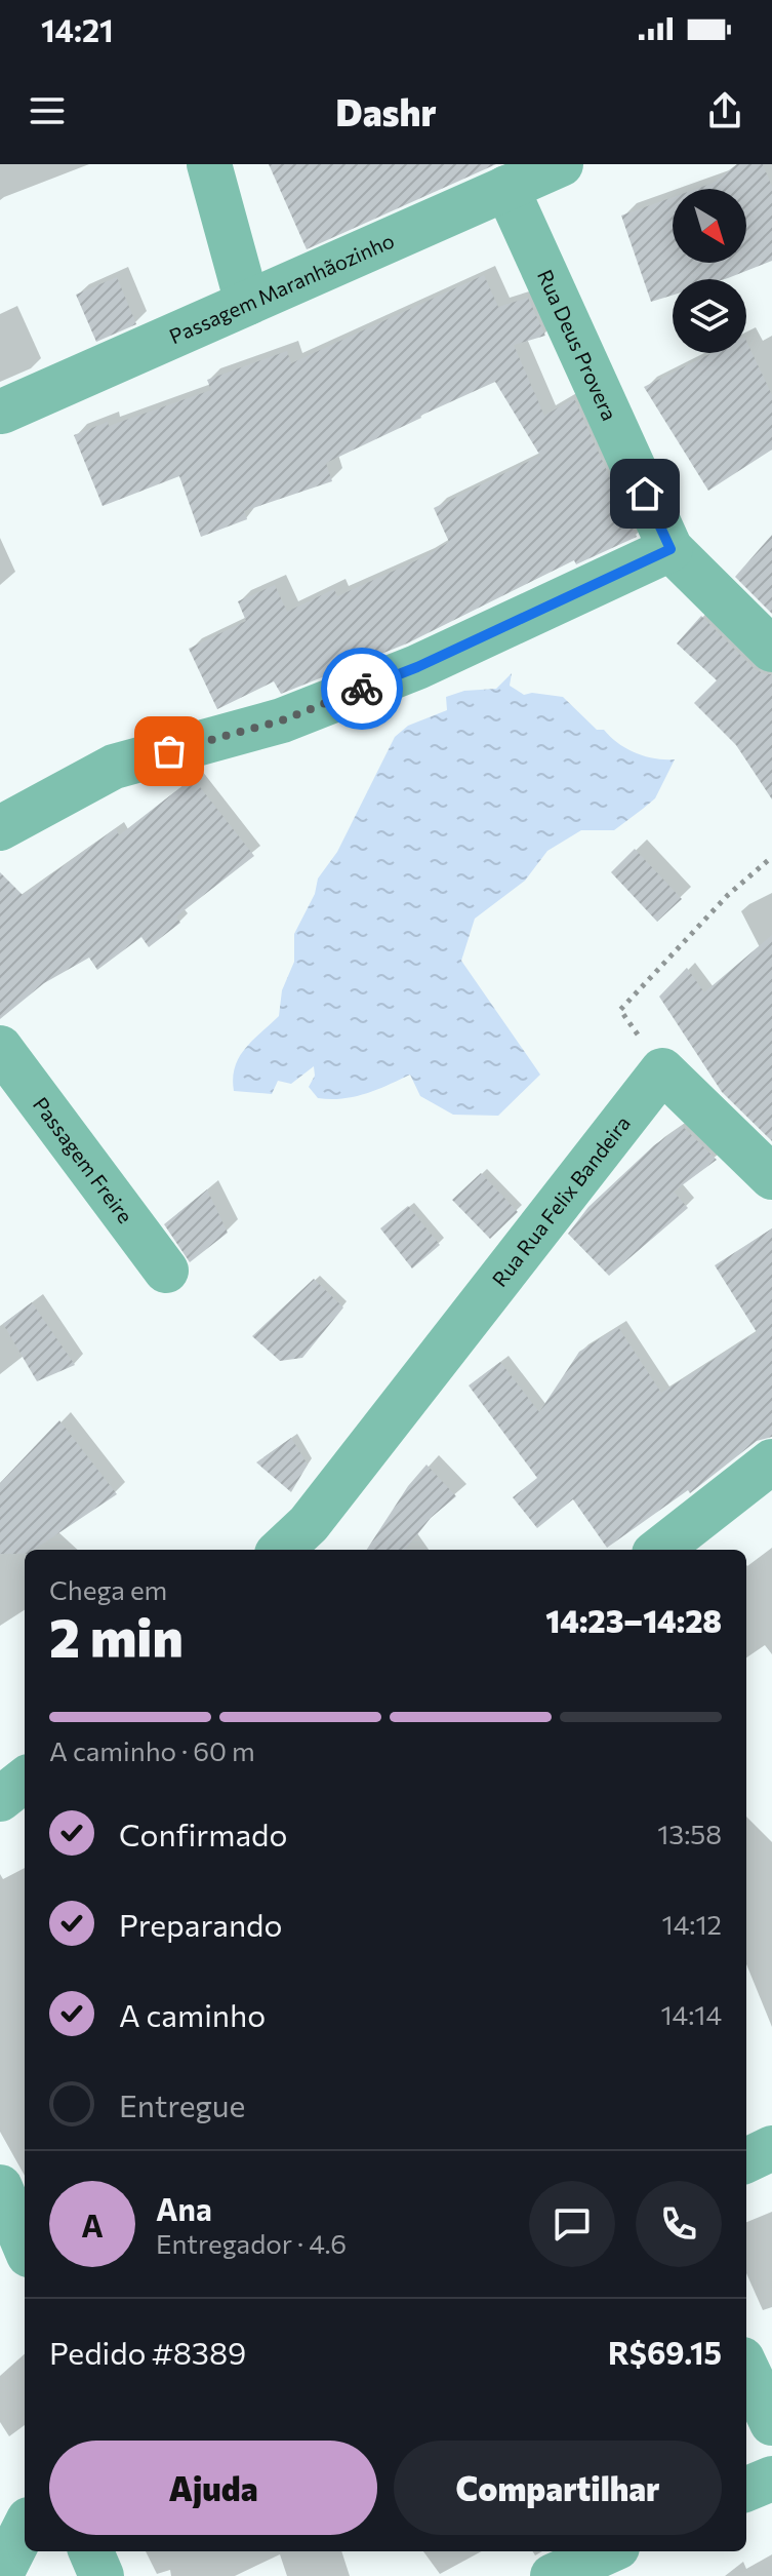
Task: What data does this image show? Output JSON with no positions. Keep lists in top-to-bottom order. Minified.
{"streets":{"street":["Passagem Maranhãozinho","Rua Deus Provera","Passagem Freire","Rua Rua Felix Bandeira"]},"crossings":[["Passagem Maranhãozinho","Rua Deus Provera"]],"north":"bottom right","page":{"status":"14:21","header":"Dashr","heading":["2 min","Chega em","14:23–14:28"],"panel":["Ana","Entregador · 4.6","Pedido #8389","R$69.15"],"bar":"A caminho · 60 m","list":[["Confirmado","13:58"],["Preparando","14:12"],["A caminho","14:14"],"Entregue"],"round":"A","buttons":["Ajuda","Compartilhar"]}}
